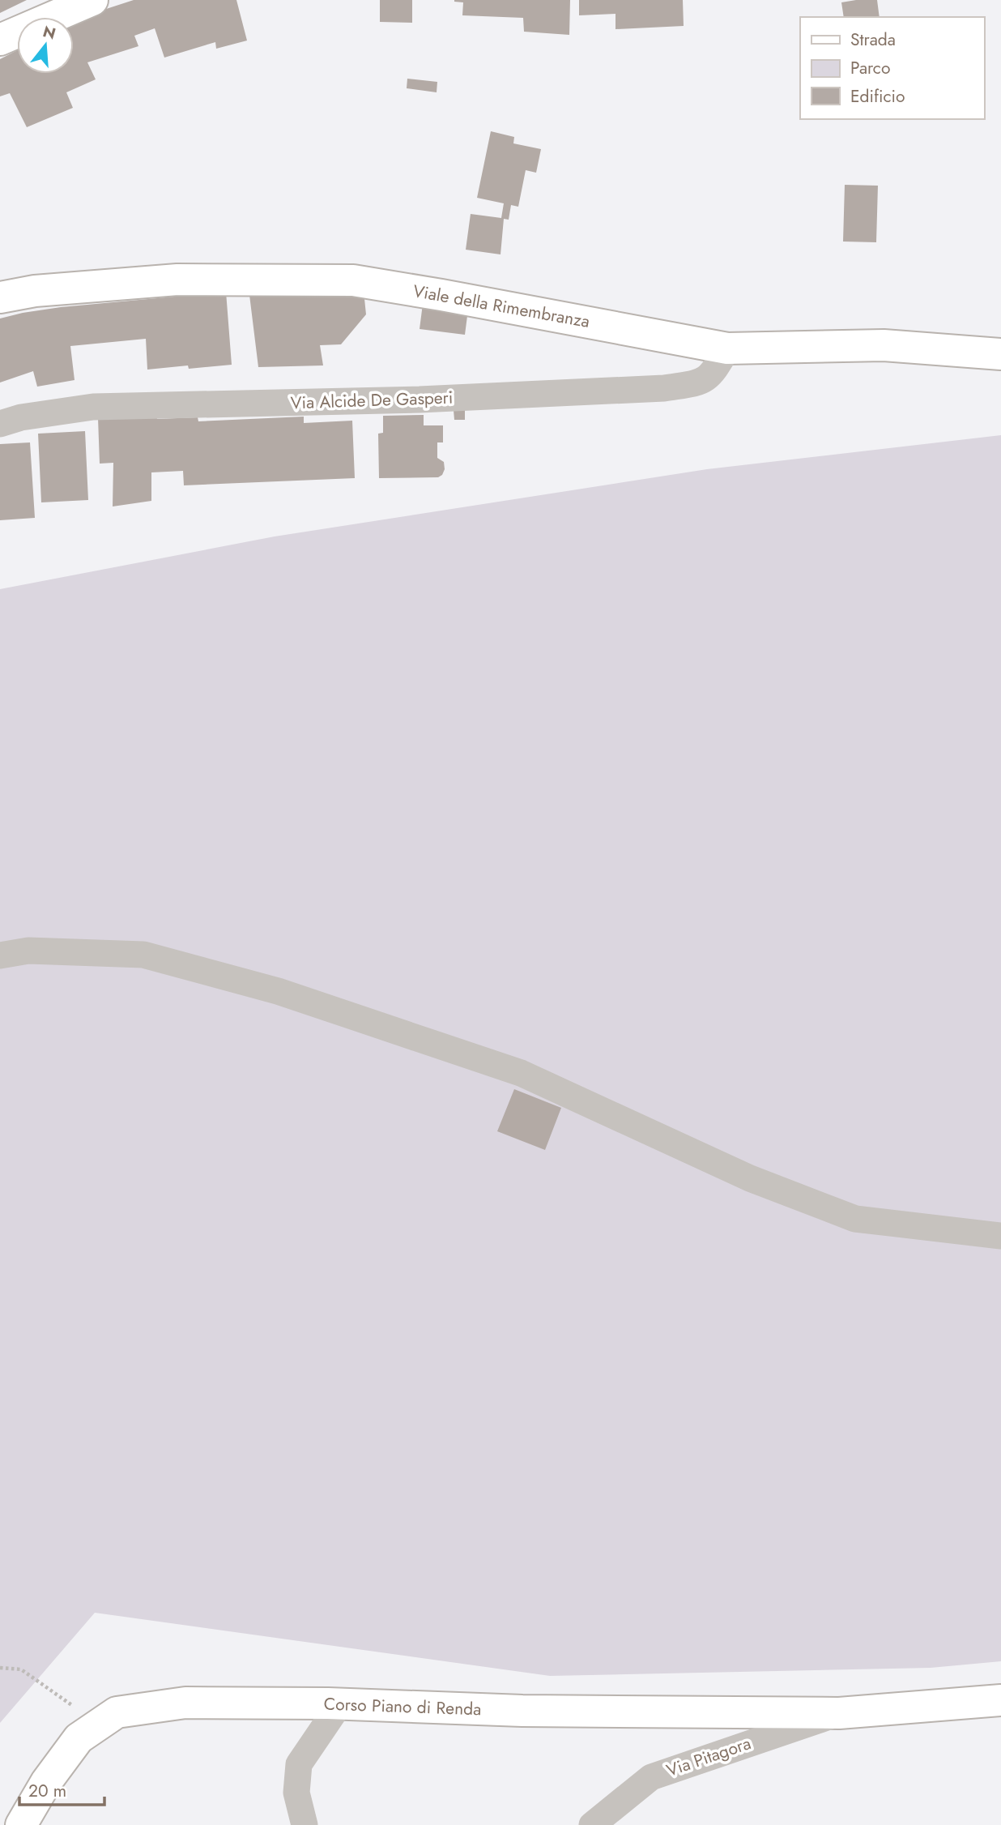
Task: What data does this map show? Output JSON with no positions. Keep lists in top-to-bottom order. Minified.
{"streets":{"main road":["Viale della Rimembranza","Corso Piano di Renda"],"street":["Via Alcide De Gasperi","Via Pitagora"]},"crossings":[["Viale della Rimembranza","Via Alcide De Gasperi"],["Corso Piano di Renda","Via Pitagora"]],"legend":["Strada","Parco","Edificio"],"scale_bar":"20 m","north":"top"}
